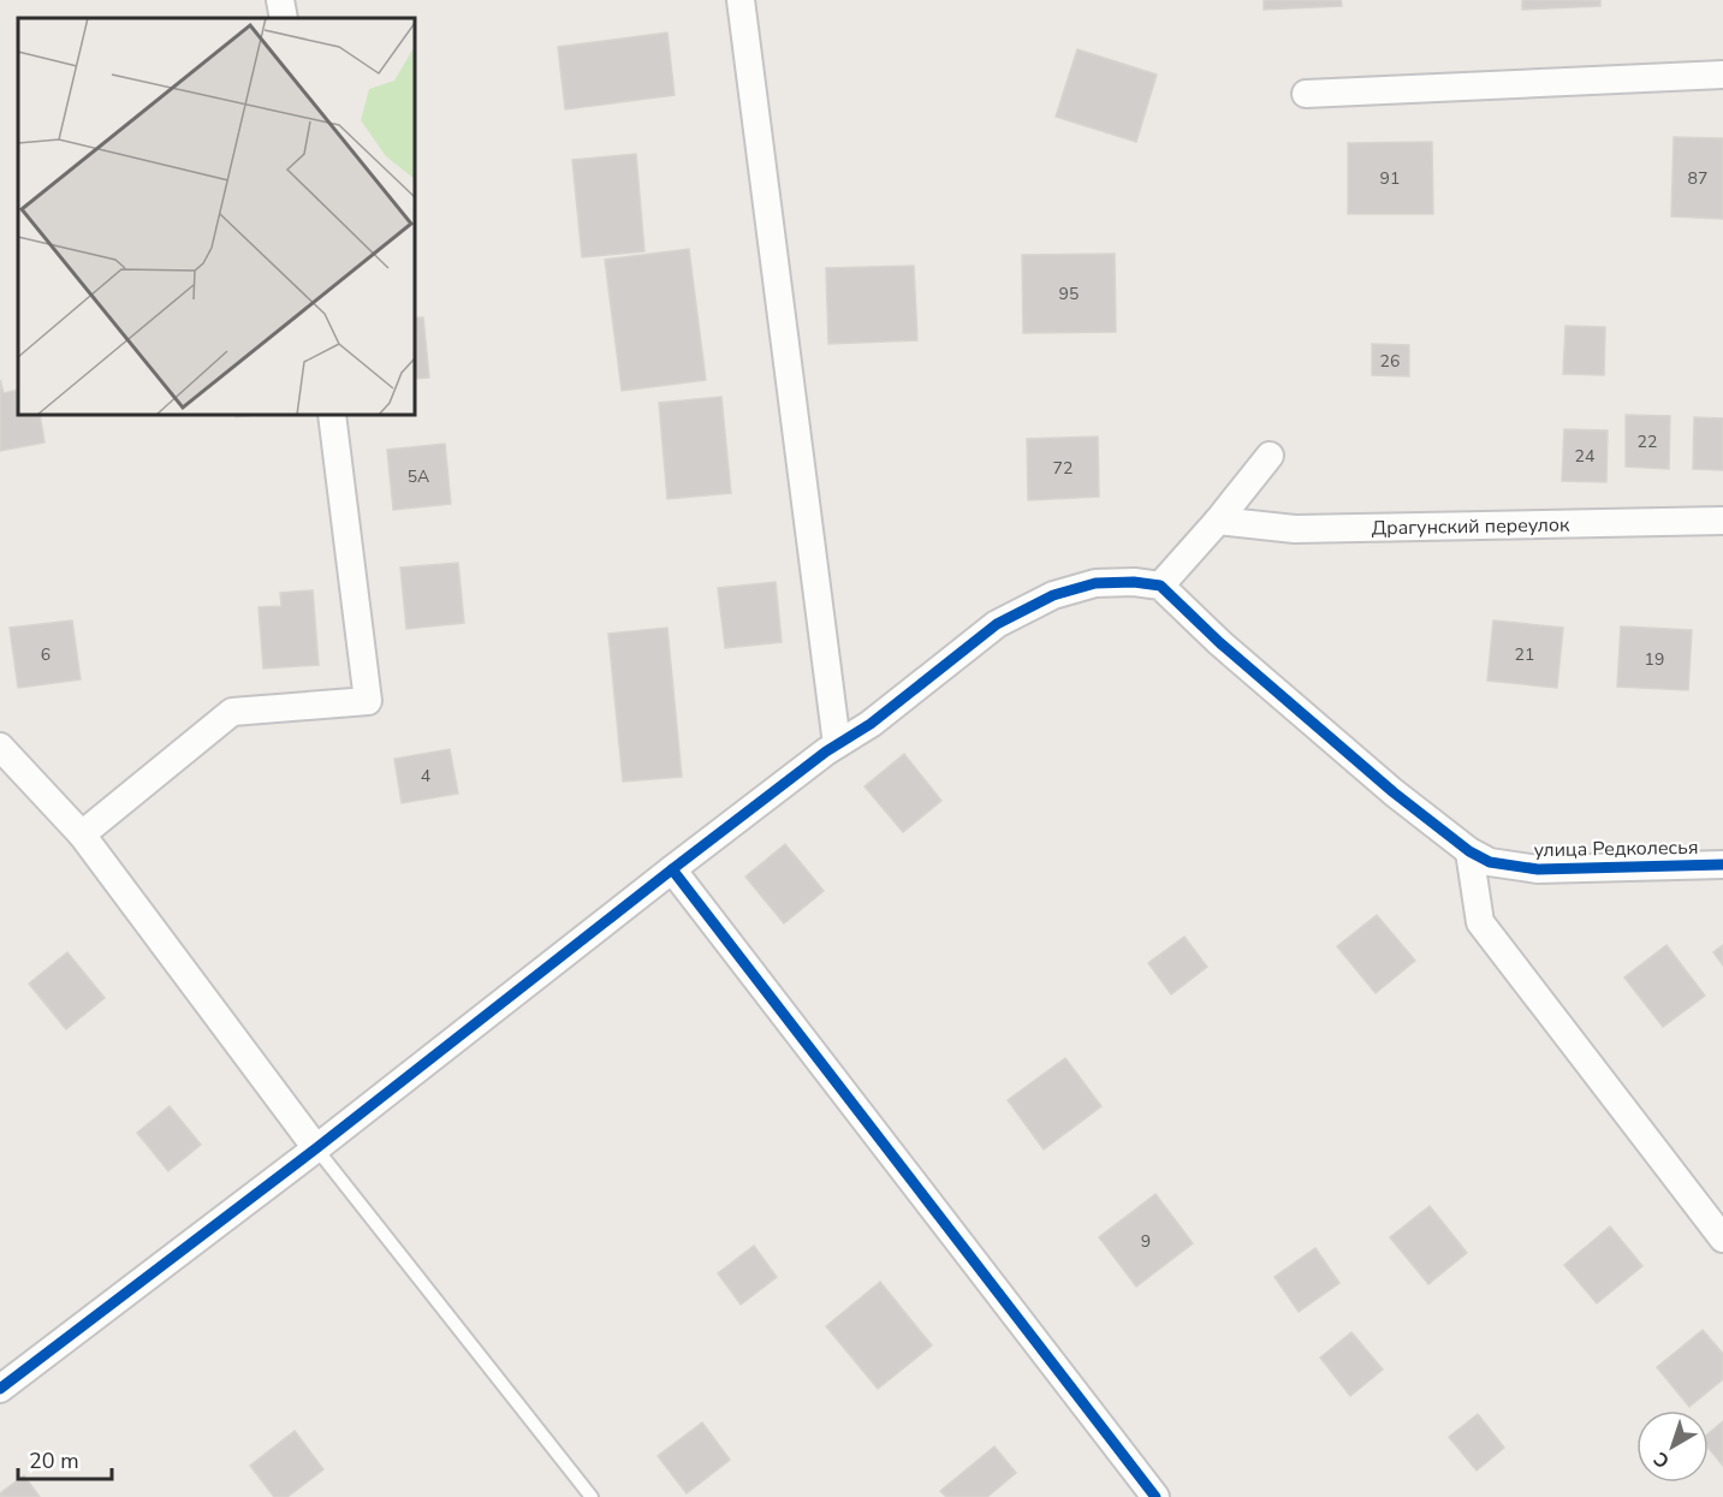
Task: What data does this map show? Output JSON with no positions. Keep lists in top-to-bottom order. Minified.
{"streets":{"street":["Драгунский переулок","улица Редколесья"]},"house_numbers":["91","87","95","26","22","24","72","5А","6","21","19","4","9"],"scale_bar":"20 m","north":"bottom left"}
